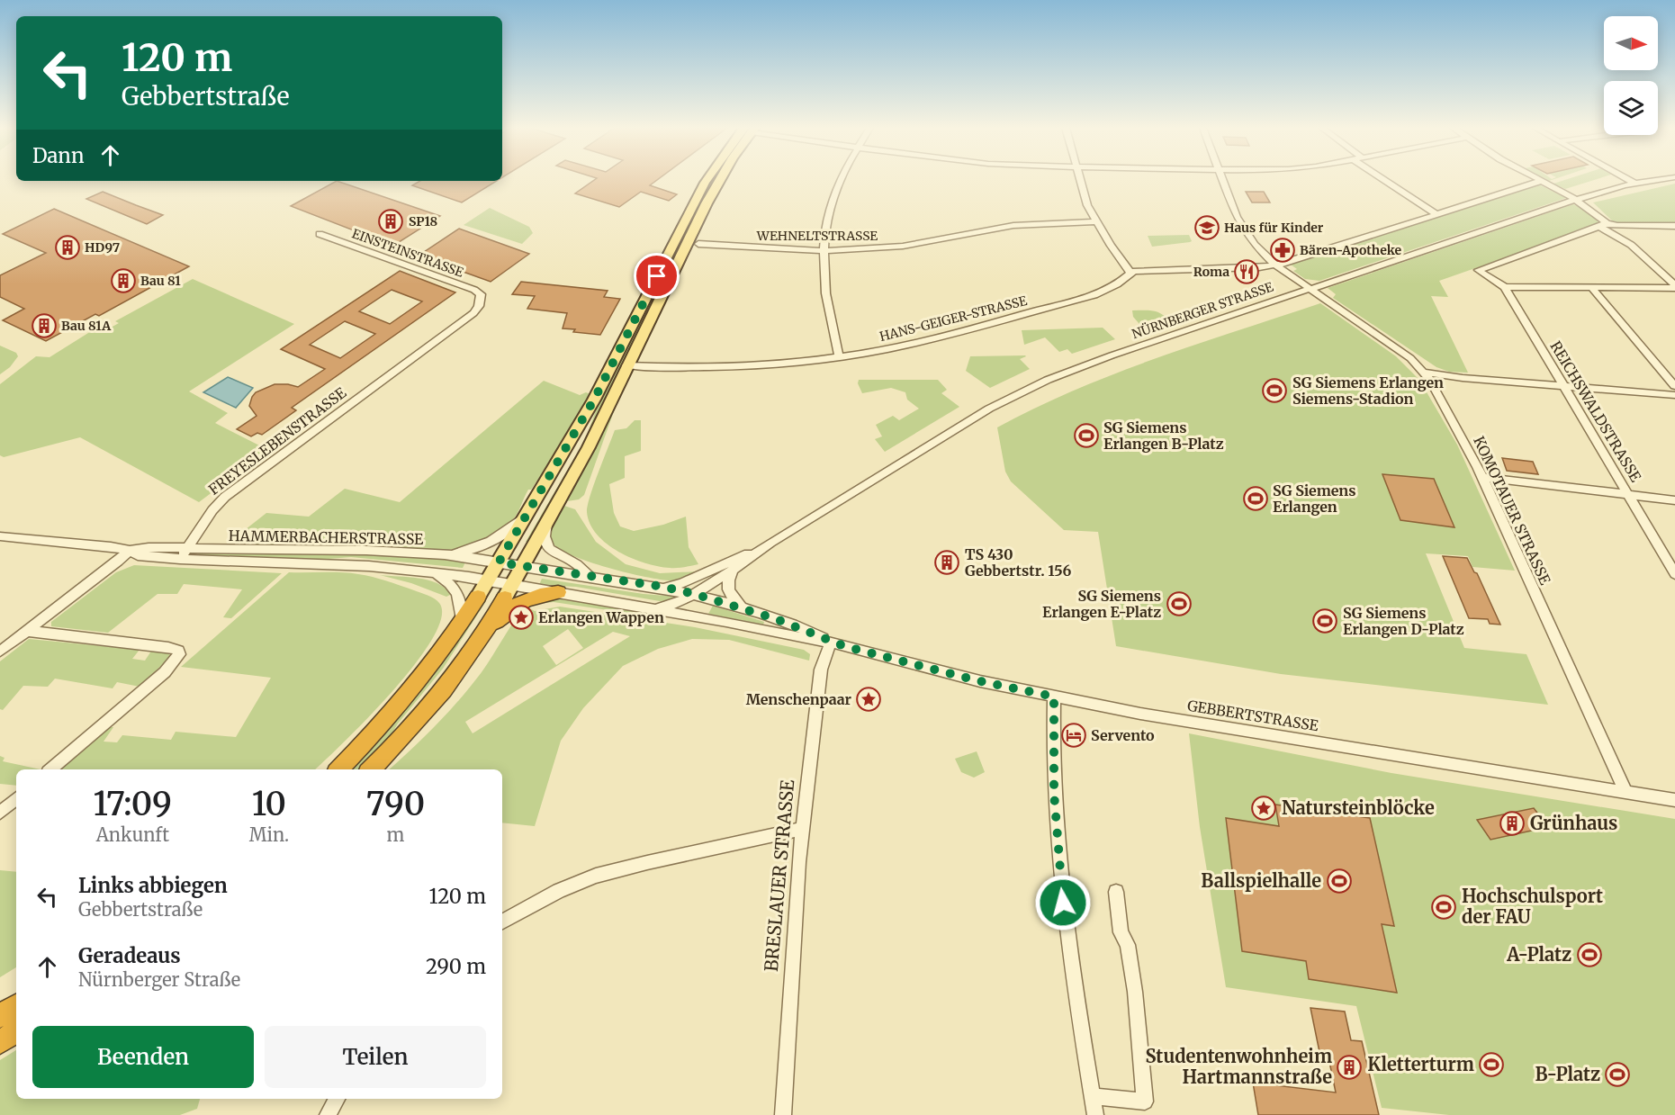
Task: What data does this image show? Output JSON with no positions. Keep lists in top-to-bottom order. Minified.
{"streets":{"street":["WEHNELTSTRASSE","EINSTEINSTRASSE","NÜRNBERGER STRASSE","HANS-GEIGER-STRASSE","REICHSWALDSTRASSE","FREYESLEBENSTRASSE","KOMOTAUER STRASSE","HAMMERBACHERSTRASSE","GEBBERTSTRASSE","BRESLAUER STRASSE"]},"crossings":[["EINSTEINSTRASSE","FREYESLEBENSTRASSE"],["NÜRNBERGER STRASSE","KOMOTAUER STRASSE"],["NÜRNBERGER STRASSE","GEBBERTSTRASSE"],["FREYESLEBENSTRASSE","HAMMERBACHERSTRASSE"],["KOMOTAUER STRASSE","GEBBERTSTRASSE"],["GEBBERTSTRASSE","BRESLAUER STRASSE"]],"places":{"building":["SP18","HD97","Bau 81","Bau 81A","TS 430 Gebbertstr. 156","Grünhaus","Studentenwohnheim Hartmannstraße"],"school or university":["Haus für Kinder"],"pharmacy":["Bären-Apotheke"],"restaurant":["Roma"],"sports":["SG Siemens Erlangen Siemens-Stadion","SG Siemens Erlangen B-Platz","SG Siemens Erlangen","SG Siemens Erlangen E-Platz","SG Siemens Erlangen D-Platz","Ballspielhalle","Hochschulsport der FAU","A-Platz","Kletterturm","B-Platz"],"place":["Erlangen Wappen","Menschenpaar","Natursteinblöcke"],"hotel":["Servento"]},"north":"right","page":{"turn":["120 m","Gebbertstraße"],"then":"Dann","eta":["17:09","Ankunft","10","Min.","790","m"],"list":[{"name":"Links abbiegen","note":"Gebbertstraße","value":"120 m"},{"name":"Geradeaus","note":"Nürnberger Straße","value":"290 m"}],"buttons":["Beenden","Teilen"]}}
